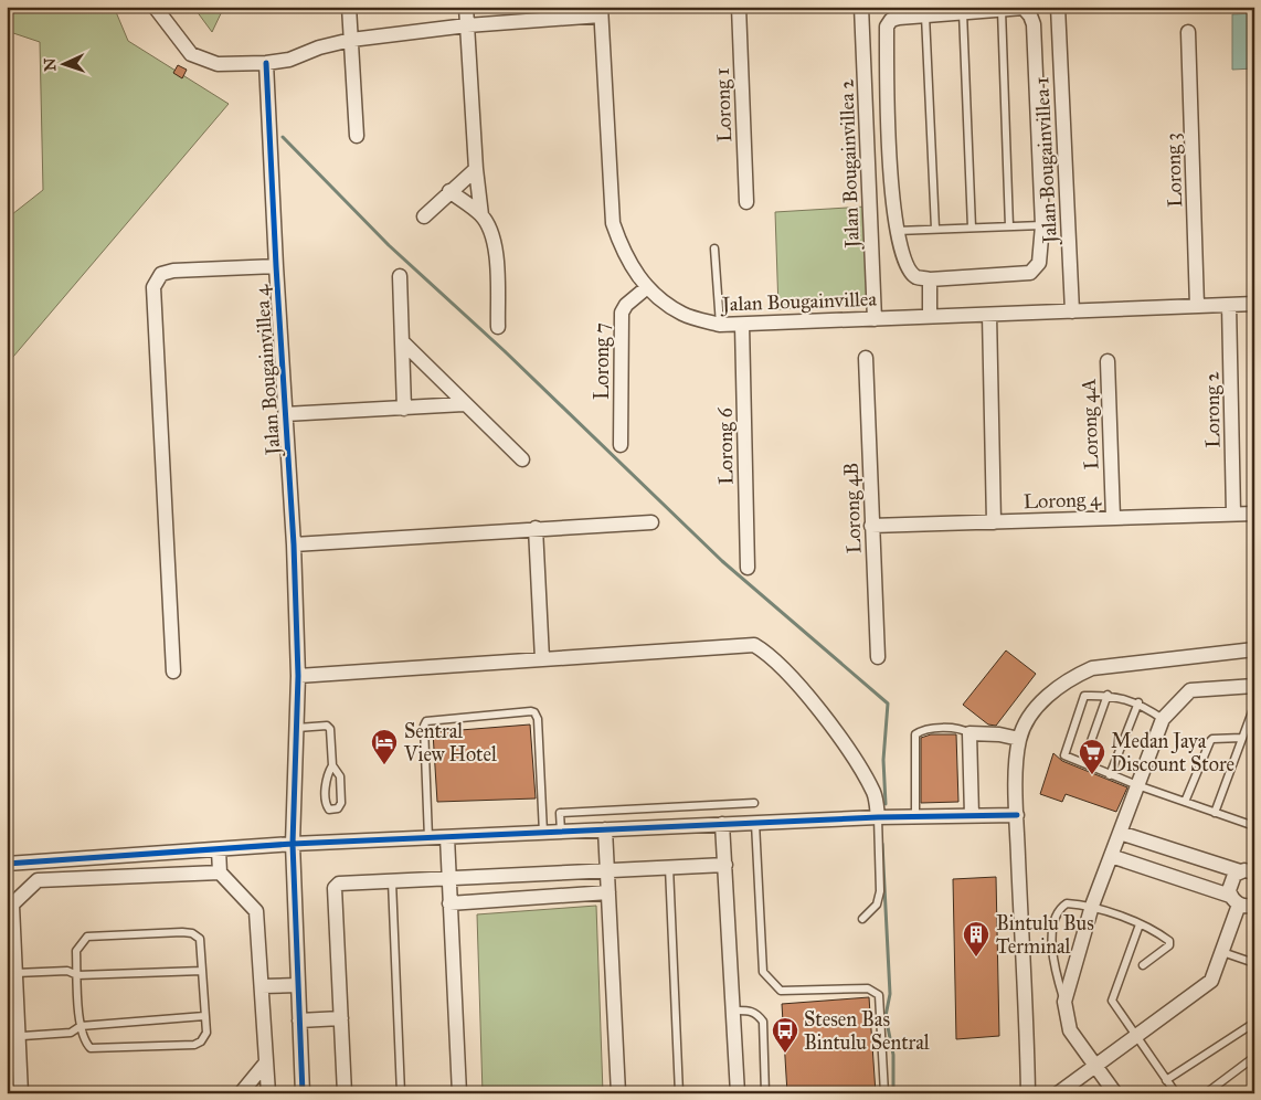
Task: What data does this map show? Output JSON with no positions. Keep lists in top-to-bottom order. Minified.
{"streets":{"street":["Lorong 1","Jalan Bougainvillea 1","Jalan Bougainvillea 2","Lorong 3","Jalan Bougainvillea","Lorong 7","Jalan Bougainvillea 4","Lorong 2","Lorong 4A","Lorong 6","Lorong 4","Lorong 4B"]},"crossings":[["Jalan Bougainvillea 1","Jalan Bougainvillea"],["Jalan Bougainvillea 2","Jalan Bougainvillea"],["Lorong 3","Jalan Bougainvillea"],["Jalan Bougainvillea","Lorong 7"],["Jalan Bougainvillea","Lorong 2"],["Jalan Bougainvillea","Lorong 6"],["Lorong 2","Lorong 4"],["Lorong 4A","Lorong 4"],["Lorong 4","Lorong 4B"]],"places":{"hotel":["Sentral View Hotel"],"supermarket":["Medan Jaya Discount Store"],"building":["Bintulu Bus Terminal"],"bus stop":["Stesen Bas Bintulu Sentral"]},"north":"left"}
